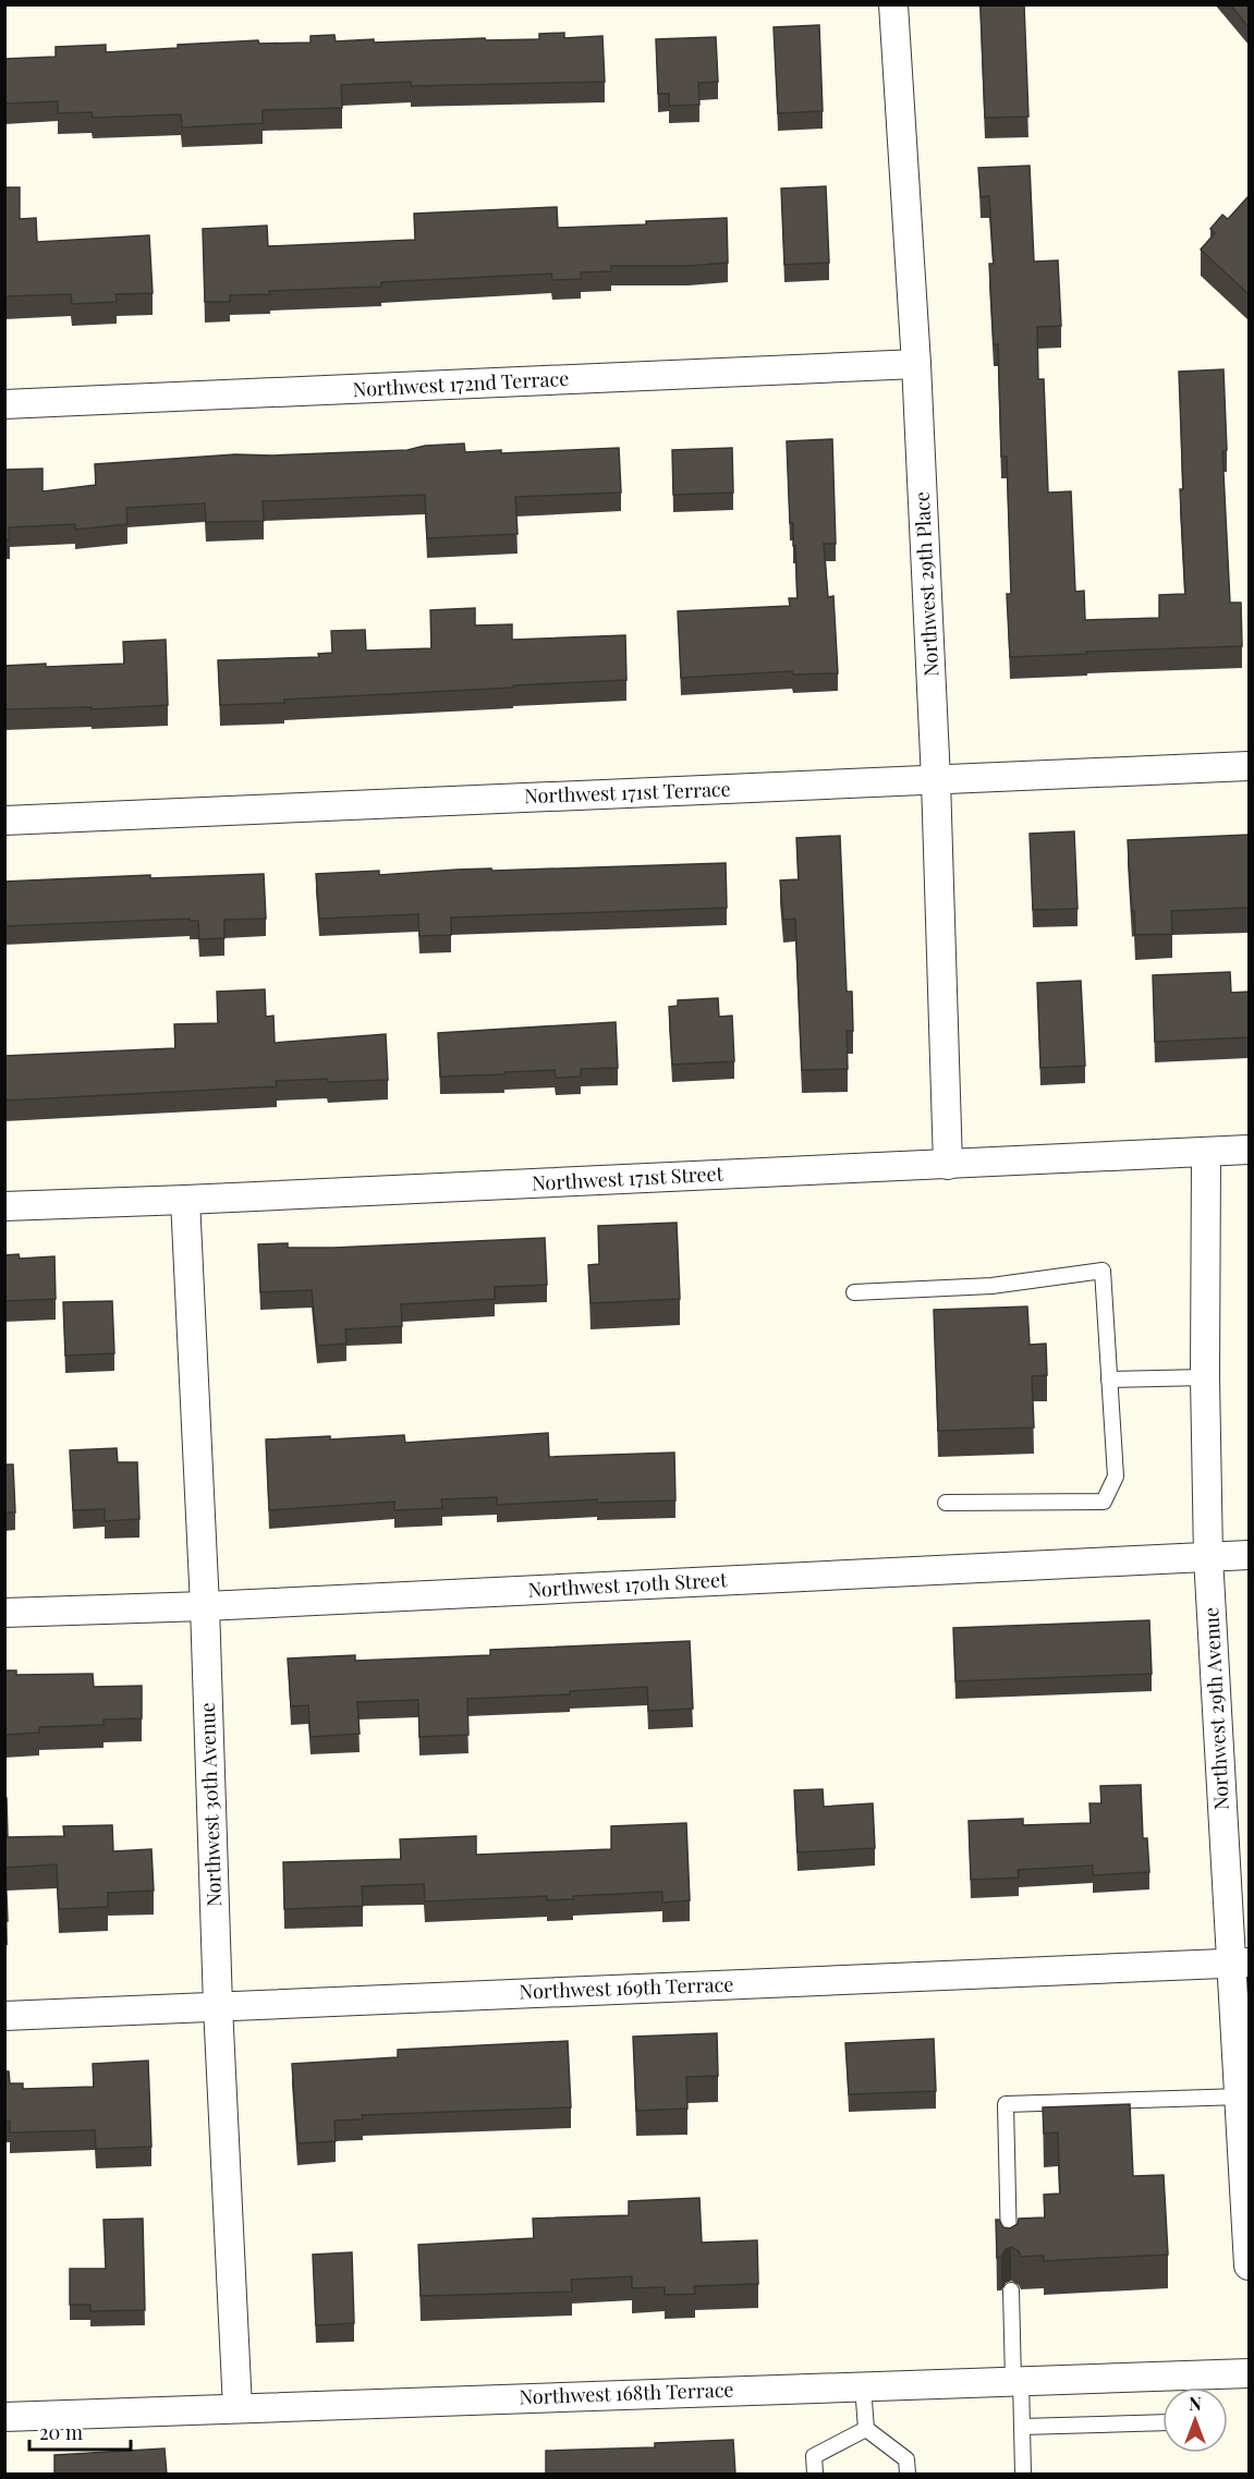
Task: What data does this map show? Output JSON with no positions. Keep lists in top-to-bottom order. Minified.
{"streets":{"street":["Northwest 172nd Terrace","Northwest 29th Place","Northwest 171st Terrace","Northwest 171st Street","Northwest 170th Street","Northwest 29th Avenue","Northwest 30th Avenue","Northwest 169th Terrace","Northwest 168th Terrace"]},"crossings":[["Northwest 172nd Terrace","Northwest 29th Place"],["Northwest 29th Place","Northwest 171st Terrace"],["Northwest 29th Place","Northwest 171st Street"],["Northwest 171st Street","Northwest 29th Avenue"],["Northwest 171st Street","Northwest 30th Avenue"],["Northwest 170th Street","Northwest 29th Avenue"],["Northwest 170th Street","Northwest 30th Avenue"],["Northwest 29th Avenue","Northwest 169th Terrace"],["Northwest 30th Avenue","Northwest 169th Terrace"],["Northwest 30th Avenue","Northwest 168th Terrace"]],"scale_bar":"20 m","north":"top"}
